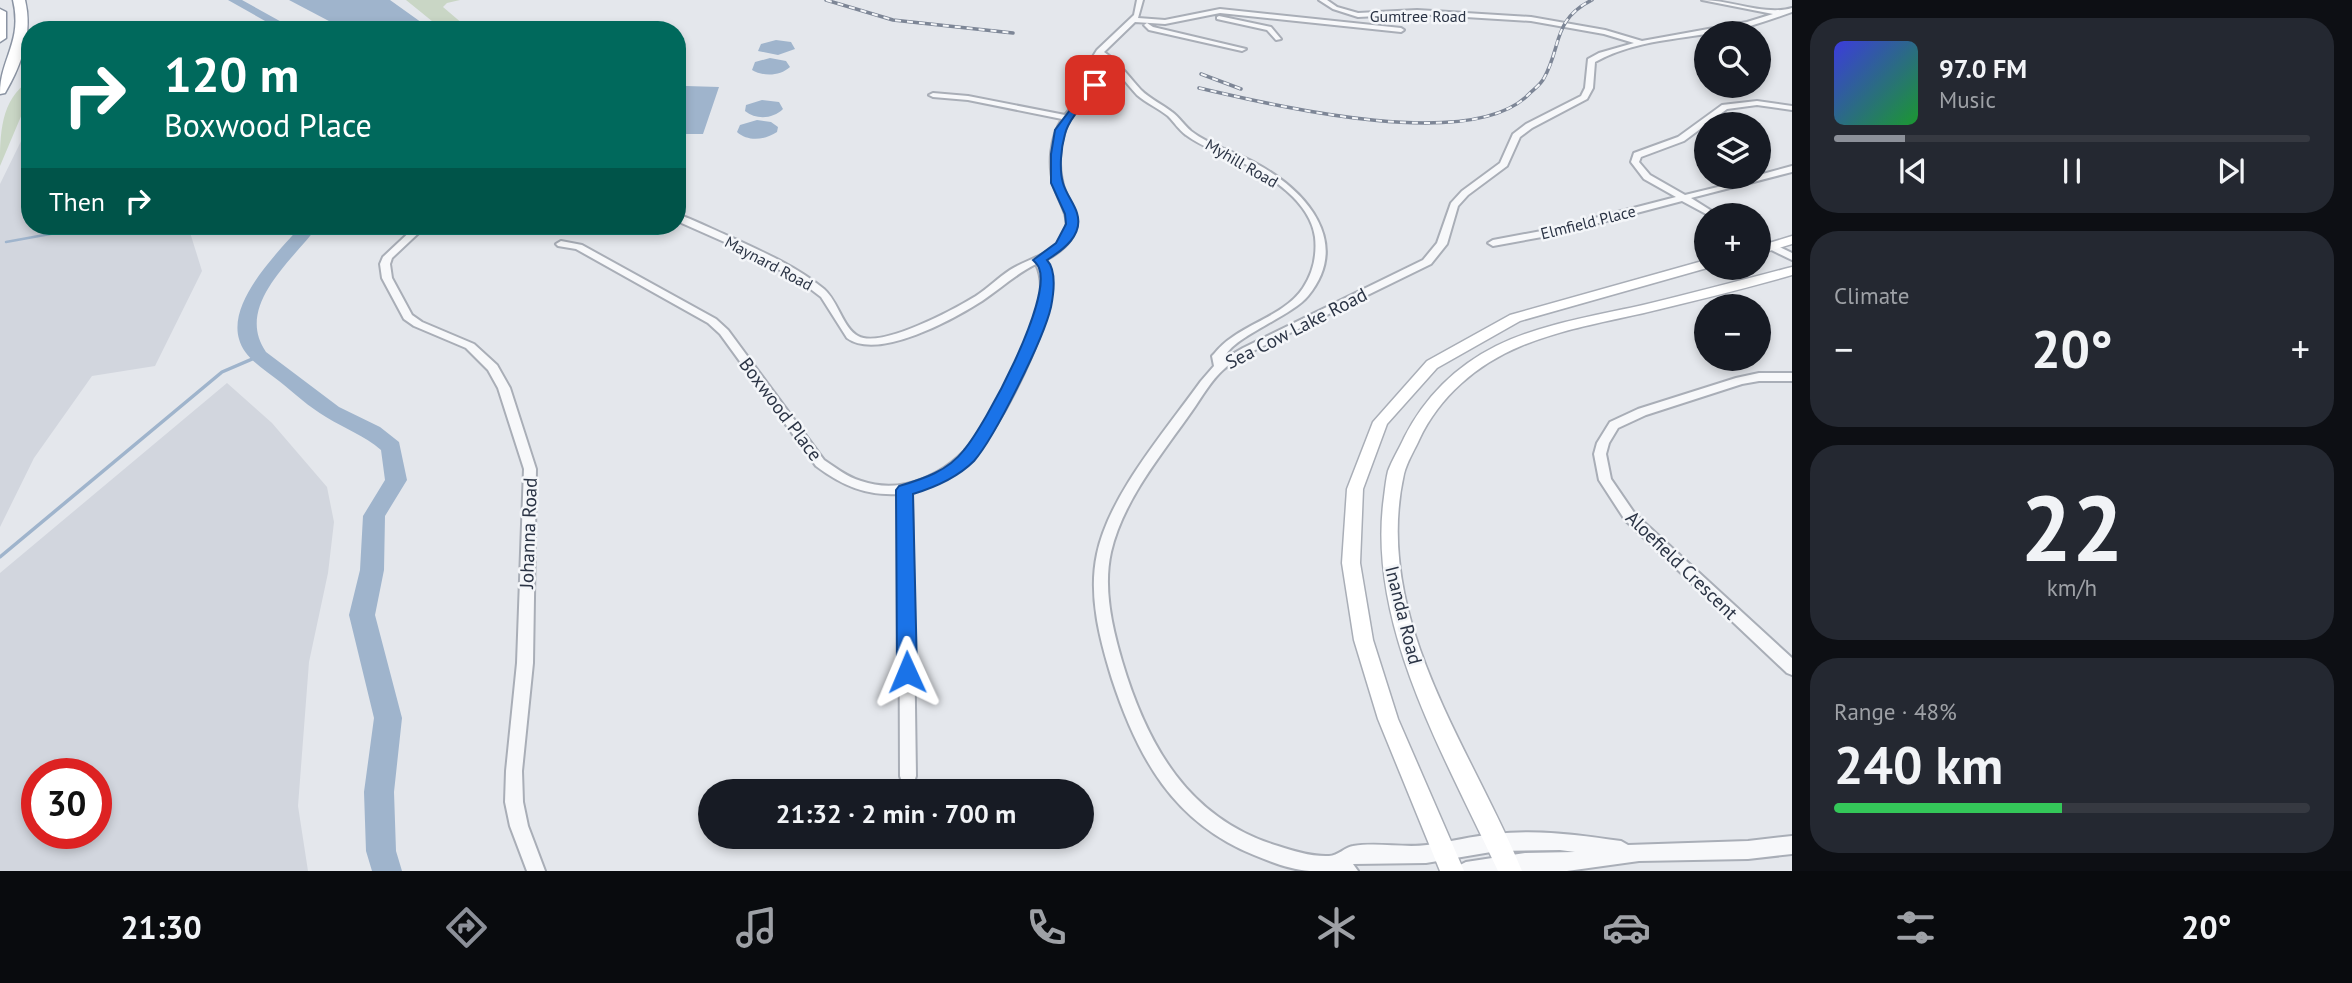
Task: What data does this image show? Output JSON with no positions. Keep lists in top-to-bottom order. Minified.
{"streets":{"main road":["Inanda Road"],"street":["Gumtree Road","Myhill Road","Elmfield Place","Maynard Road","Sea Cow Lake Road","Boxwood Place","Johanna Road","Aloefield Crescent"]},"crossings":[["Gumtree Road","Sea Cow Lake Road"],["Myhill Road","Maynard Road"],["Myhill Road","Sea Cow Lake Road"],["Maynard Road","Boxwood Place"]],"page":{"map_buttons":["+","−"],"turn":["120 m","Boxwood Place"],"song":["97.0 FM","Music"],"then":"Then","tile":["Climate",["22","km/h"],["Range · 48%","240 km"]],"heat":["−","20°","+"],"limit":"30","trip":"21:32 · 2 min · 700 m","tabs":["21:30","20°"]}}
